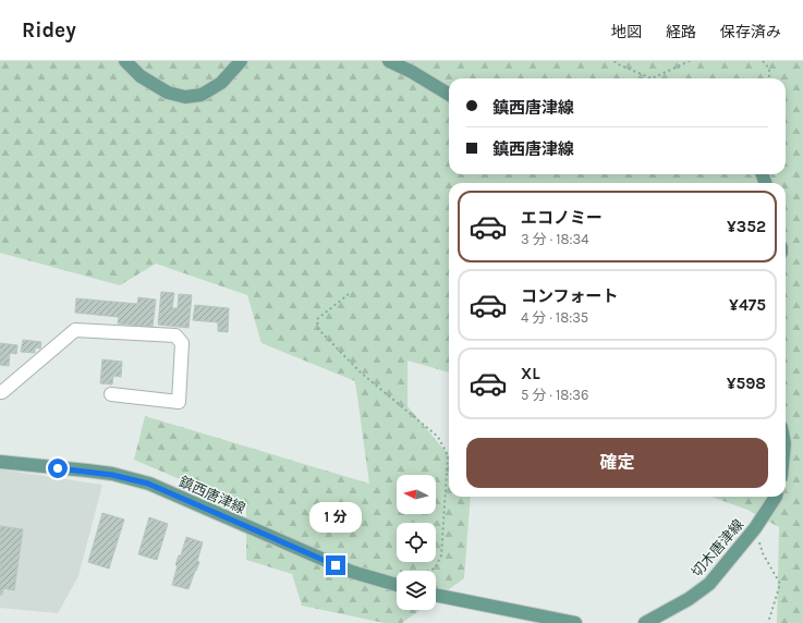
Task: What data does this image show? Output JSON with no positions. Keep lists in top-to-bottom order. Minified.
{"streets":{"main road":["鎮西唐津線","切木唐津線"]},"north":"left","page":{"header":"Ridey","nav":["地図","経路","保存済み"],"banner":["鎮西唐津線","鎮西唐津線"],"list":[{"name":"エコノミー","note":"3 分 · 18:34","value":"¥352"},{"name":"コンフォート","note":"4 分 · 18:35","value":"¥475"},{"name":"XL","note":"5 分 · 18:36","value":"¥598"}],"buttons":"確定","bubble":"1 分"}}
